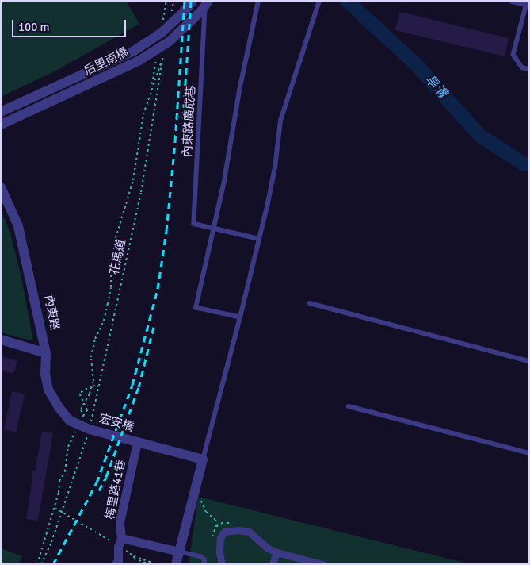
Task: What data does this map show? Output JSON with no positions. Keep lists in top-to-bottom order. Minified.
{"streets":{"street":["后里南橋","內東路","宏安橋","梅里路41巷"],"lane":["內東路廣成巷"],"path":["花馬道"]},"crossings":[["后里南橋","內東路廣成巷"],["花馬道","內東路"],["花馬道","宏安橋"],["內東路","宏安橋"],["宏安橋","梅里路41巷"]],"water":["旱溝"],"scale_bar":"100 m"}
